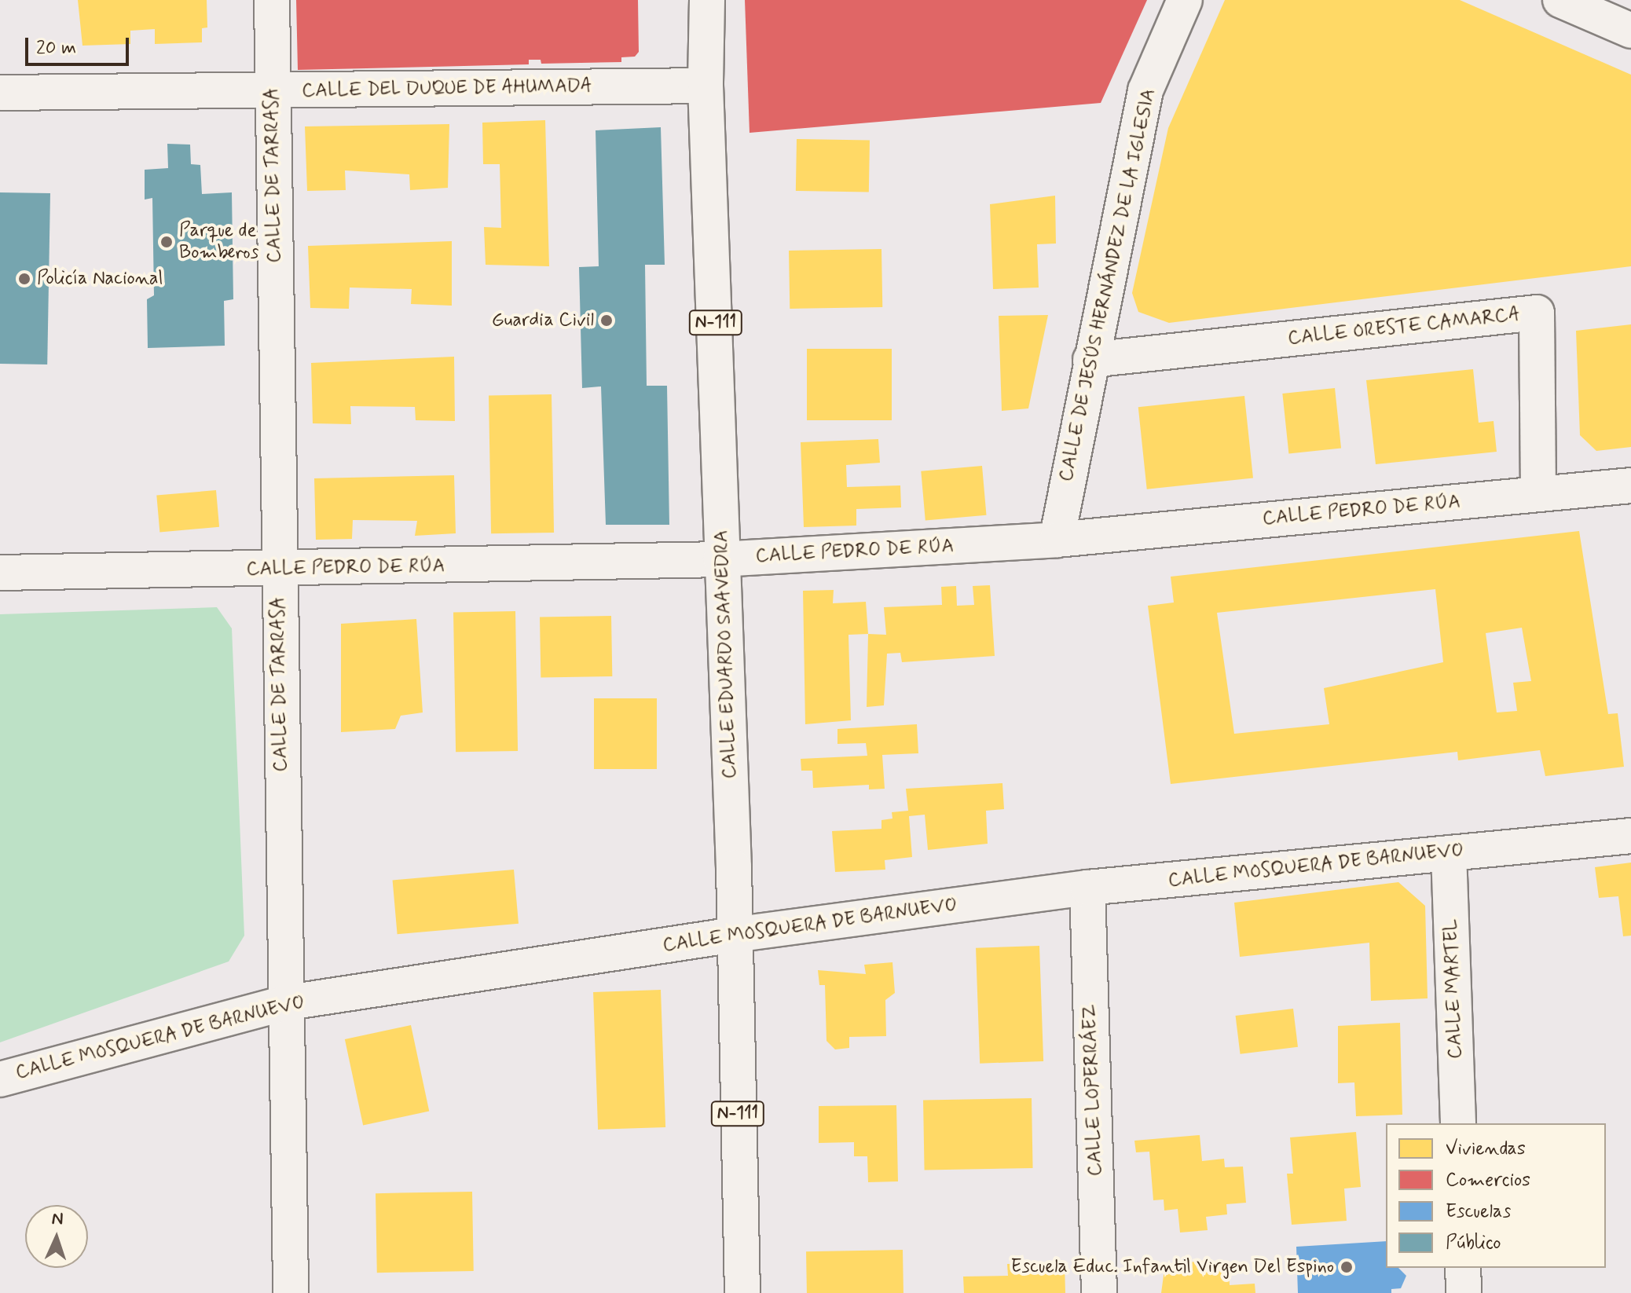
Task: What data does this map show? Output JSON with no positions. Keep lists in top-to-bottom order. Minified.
{"streets":{"street":["CALLE DEL DUQUE DE AHUMADA","CALLE DE TARRASA","CALLE DE JESÚS HERNÁNDEZ DE LA IGLESIA","N-111","CALLE ORESTE CAMARCA","CALLE PEDRO DE RÚA","CALLE EDUARDO SAAVEDRA","CALLE MOSQUERA DE BARNUEVO","CALLE MARTEL","CALLE LOPERRÁEZ"]},"crossings":[["CALLE DEL DUQUE DE AHUMADA","CALLE DE TARRASA"],["CALLE DEL DUQUE DE AHUMADA","CALLE EDUARDO SAAVEDRA"],["CALLE DE TARRASA","CALLE PEDRO DE RÚA"],["CALLE DE TARRASA","CALLE MOSQUERA DE BARNUEVO"],["CALLE DE JESÚS HERNÁNDEZ DE LA IGLESIA","CALLE ORESTE CAMARCA"],["CALLE DE JESÚS HERNÁNDEZ DE LA IGLESIA","CALLE PEDRO DE RÚA"],["CALLE ORESTE CAMARCA","CALLE PEDRO DE RÚA"],["CALLE PEDRO DE RÚA","CALLE EDUARDO SAAVEDRA"],["CALLE EDUARDO SAAVEDRA","CALLE MOSQUERA DE BARNUEVO"],["CALLE MOSQUERA DE BARNUEVO","CALLE MARTEL"],["CALLE MOSQUERA DE BARNUEVO","CALLE LOPERRÁEZ"]],"places":["Parque de Bomberos","Policía Nacional","Guardia Civil","Escuela Educ. Infantil Virgen Del Espino"],"legend":["Viviendas","Comercios","Escuelas","Público"],"scale_bar":"20 m","north":"top"}
